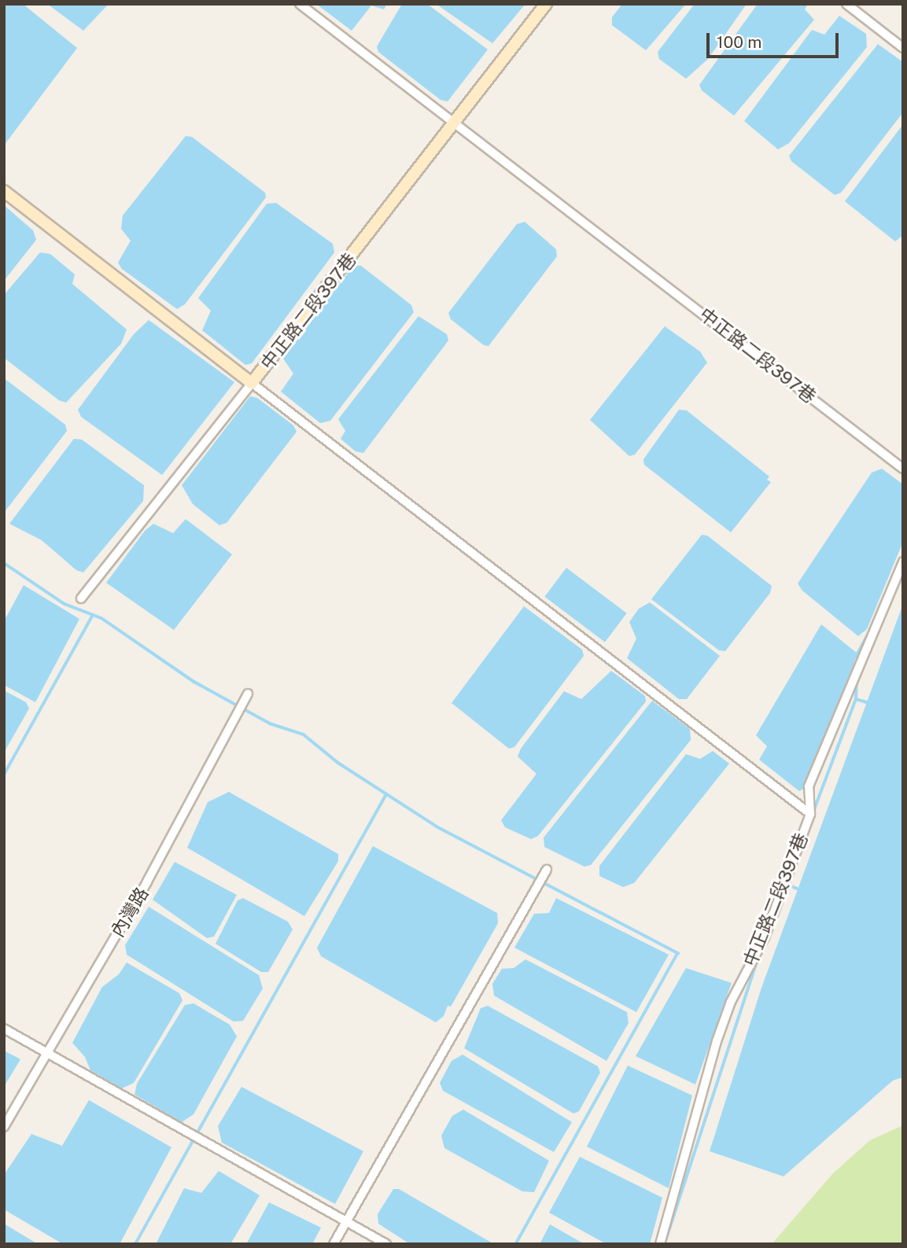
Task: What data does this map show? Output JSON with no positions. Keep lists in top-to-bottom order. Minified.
{"streets":{"street":["中正路二段397巷","內灣路"]},"scale_bar":"100 m"}
